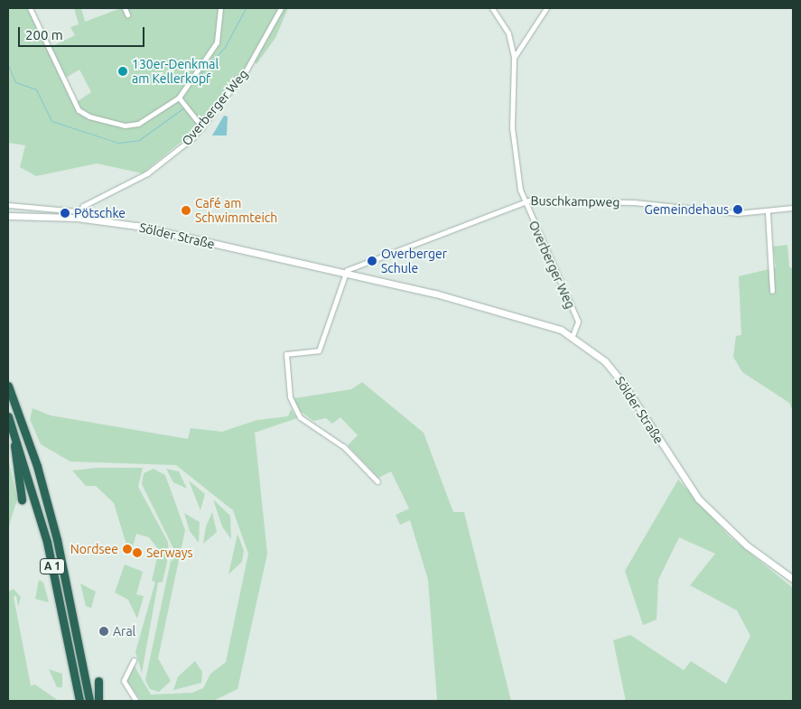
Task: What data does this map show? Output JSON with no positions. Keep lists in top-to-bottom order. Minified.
{"streets":{"highway":["A 1"],"main road":["Sölder Straße"],"street":["Overberger Weg","Buschkampweg"]},"crossings":[["Overberger Weg","Buschkampweg"],["Overberger Weg","Sölder Straße"],["Buschkampweg","Sölder Straße"]],"places":["130er-Denkmal am Kellerkopf","Gemeindehaus","Café am Schwimmteich","Pötschke","Overberger Schule","Nordsee","Serways","Aral"],"scale_bar":"200 m"}
